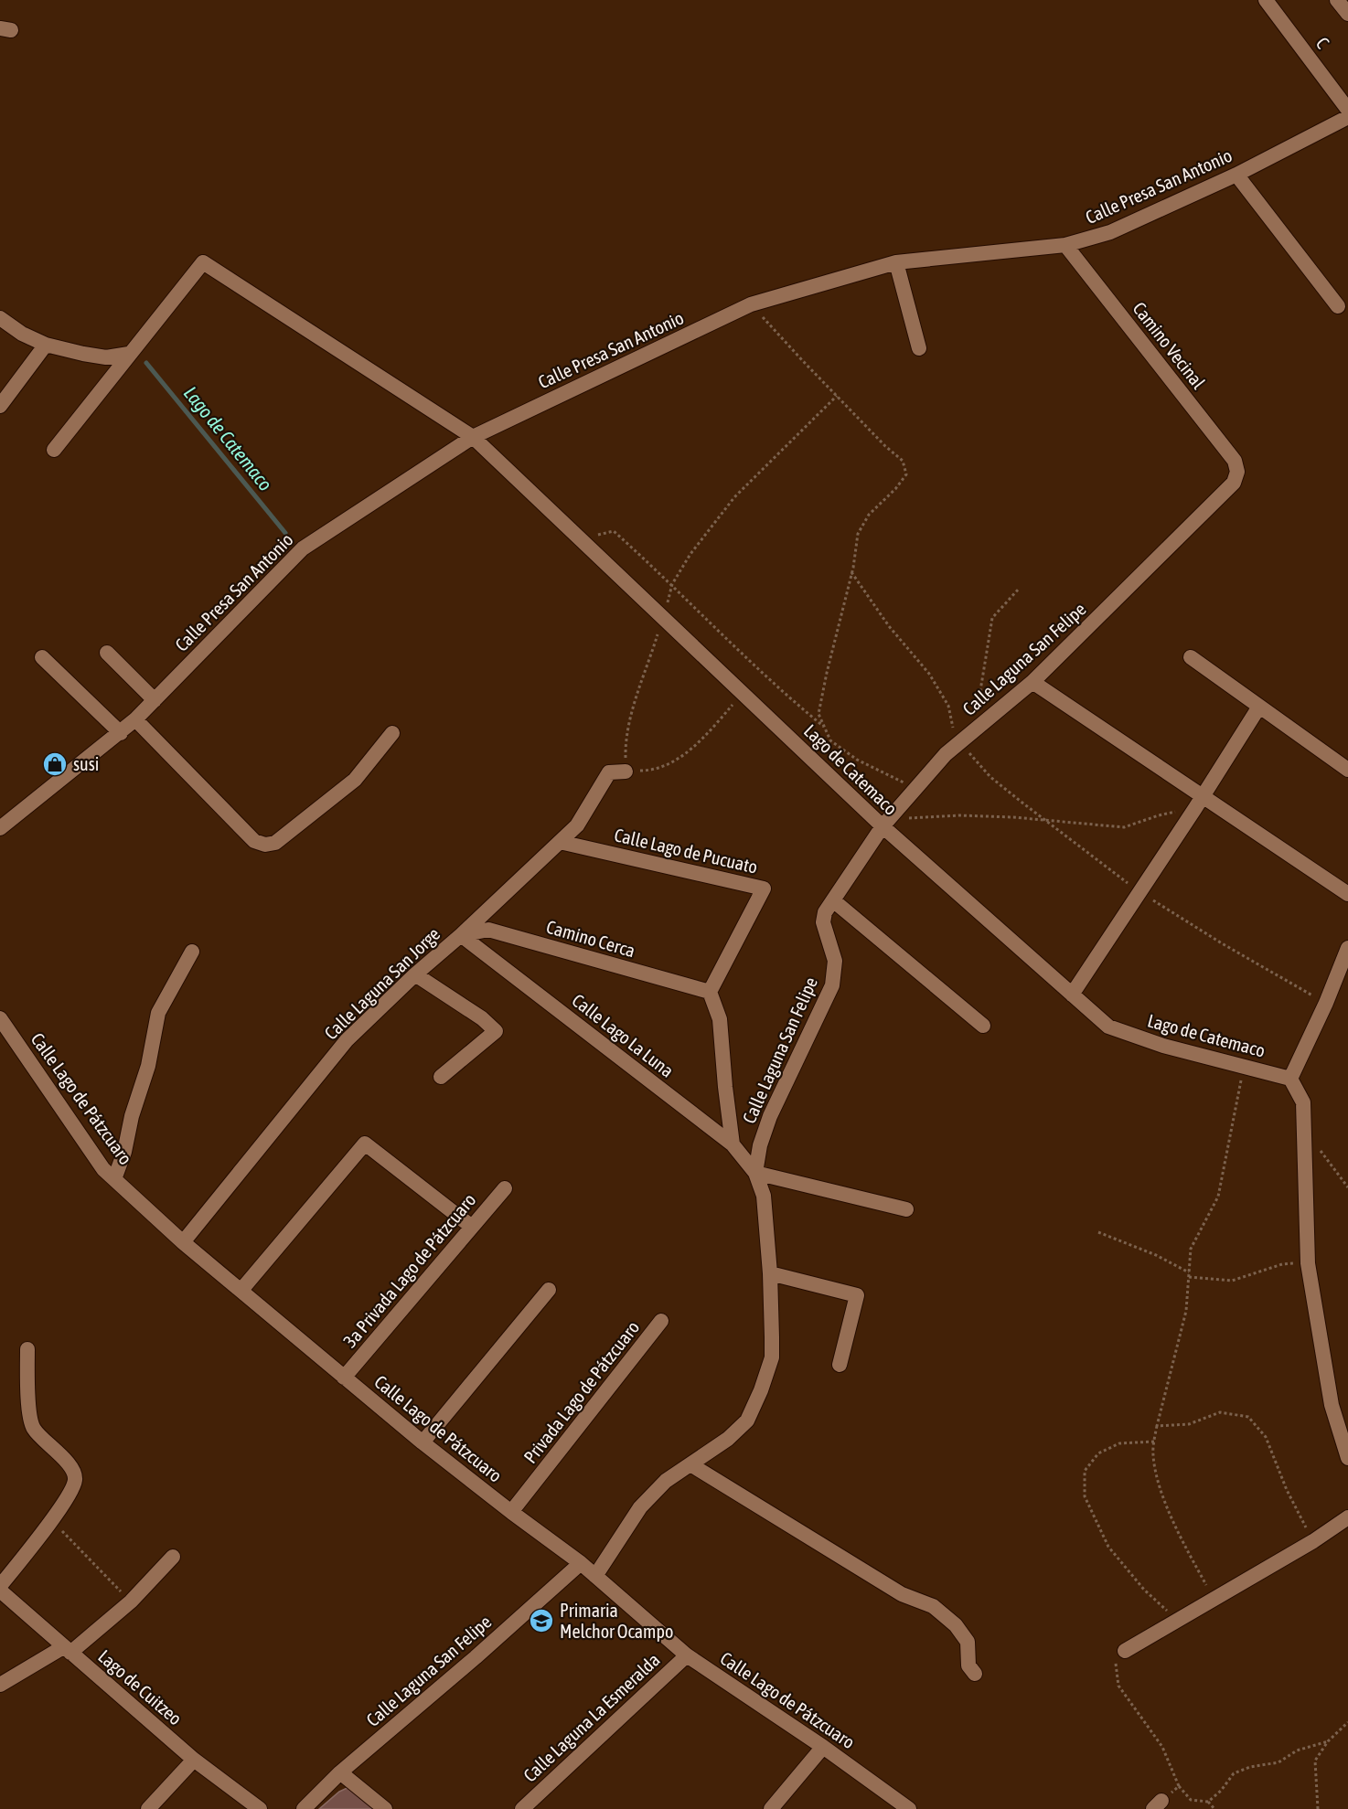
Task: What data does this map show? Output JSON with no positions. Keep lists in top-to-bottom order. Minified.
{"streets":{"street":["C","Calle Presa San Antonio","Camino Vecinal","Calle Laguna San Felipe","Lago de Catemaco","Calle Lago de Pucuato","Camino Cerca","Calle Laguna San Jorge","Calle Lago La Luna","Calle Lago de Pátzcuaro","3a Privada Lago de Pátzcuaro","Privada Lago de Pátzcuaro","Lago de Cuitzeo","Calle Laguna La Esmeralda"]},"crossings":[["Calle Presa San Antonio","Camino Vecinal"],["Calle Presa San Antonio","Lago de Catemaco"],["Camino Vecinal","Calle Laguna San Felipe"],["Calle Laguna San Felipe","Lago de Catemaco"],["Calle Laguna San Felipe","Calle Lago La Luna"],["Calle Laguna San Felipe","Calle Lago de Pátzcuaro"],["Calle Lago de Pucuato","Camino Cerca"],["Calle Lago de Pucuato","Calle Laguna San Jorge"],["Camino Cerca","Calle Laguna San Jorge"],["Camino Cerca","Calle Lago La Luna"],["Calle Laguna San Jorge","Calle Lago La Luna"],["Calle Laguna San Jorge","Calle Lago de Pátzcuaro"],["Calle Lago de Pátzcuaro","3a Privada Lago de Pátzcuaro"],["Calle Lago de Pátzcuaro","Privada Lago de Pátzcuaro"],["Calle Lago de Pátzcuaro","Calle Laguna La Esmeralda"]],"water":["Lago de Catemaco"],"places":{"shop":["susi"],"school or university":["Primaria Melchor Ocampo"]}}
